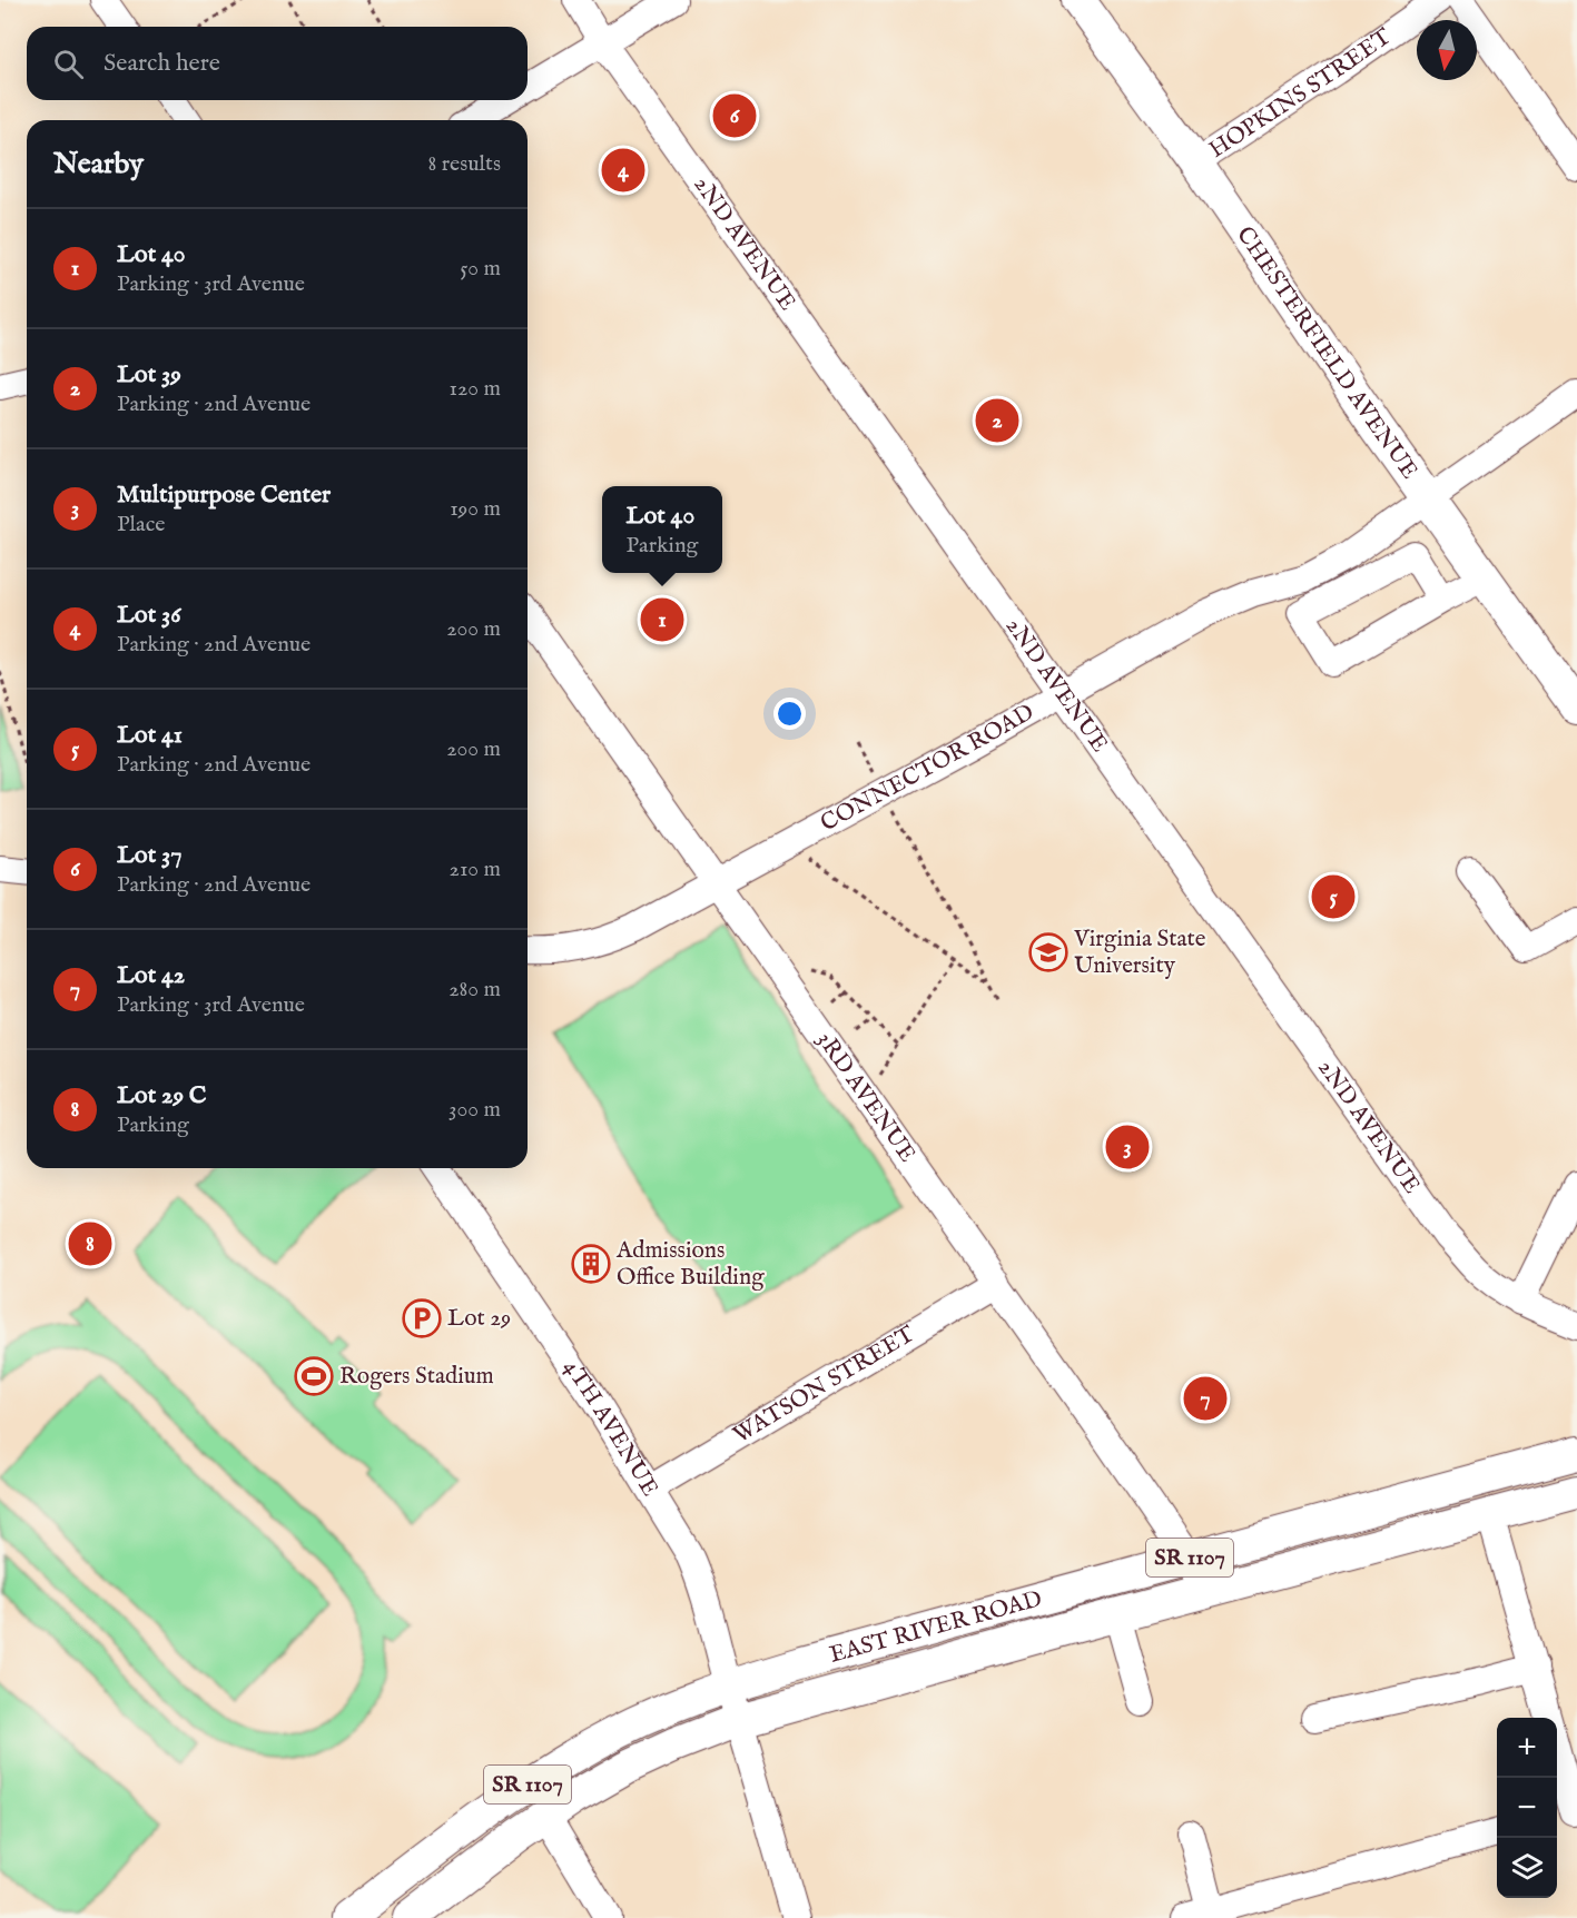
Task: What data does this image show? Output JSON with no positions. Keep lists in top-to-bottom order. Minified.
{"streets":{"main road":["CHESTERFIELD AVENUE","SR 1107","EAST RIVER ROAD"],"street":["HOPKINS STREET","2ND AVENUE","CONNECTOR ROAD","3RD AVENUE","WATSON STREET","4TH AVENUE"]},"crossings":[["HOPKINS STREET","CHESTERFIELD AVENUE"],["2ND AVENUE","CONNECTOR ROAD"],["CHESTERFIELD AVENUE","CONNECTOR ROAD"],["CONNECTOR ROAD","3RD AVENUE"],["3RD AVENUE","WATSON STREET"],["3RD AVENUE","EAST RIVER ROAD"],["WATSON STREET","4TH AVENUE"],["4TH AVENUE","EAST RIVER ROAD"]],"places":{"school or university":["Virginia State University"],"building":["Admissions Office Building"],"parking":["Lot 29"],"sports":["Rogers Stadium"]},"north":"bottom","page":{"search":"Search here","pins":["6","4","2","1","5","3","8","7"],"heading":["Nearby","8 results"],"list":[{"mark":"1","name":"Lot 40","note":"Parking · 3rd Avenue","value":"50 m"},{"mark":"2","name":"Lot 39","note":"Parking · 2nd Avenue","value":"120 m"},{"mark":"3","name":"Multipurpose Center","note":"Place","value":"190 m"},{"mark":"4","name":"Lot 36","note":"Parking · 2nd Avenue","value":"200 m"},{"mark":"5","name":"Lot 41","note":"Parking · 2nd Avenue","value":"200 m"},{"mark":"6","name":"Lot 37","note":"Parking · 2nd Avenue","value":"210 m"},{"mark":"7","name":"Lot 42","note":"Parking · 3rd Avenue","value":"280 m"},{"mark":"8","name":"Lot 29 C","note":"Parking","value":"300 m"}],"popup":["Lot 40","Parking"],"map_buttons":["+","−"]}}
